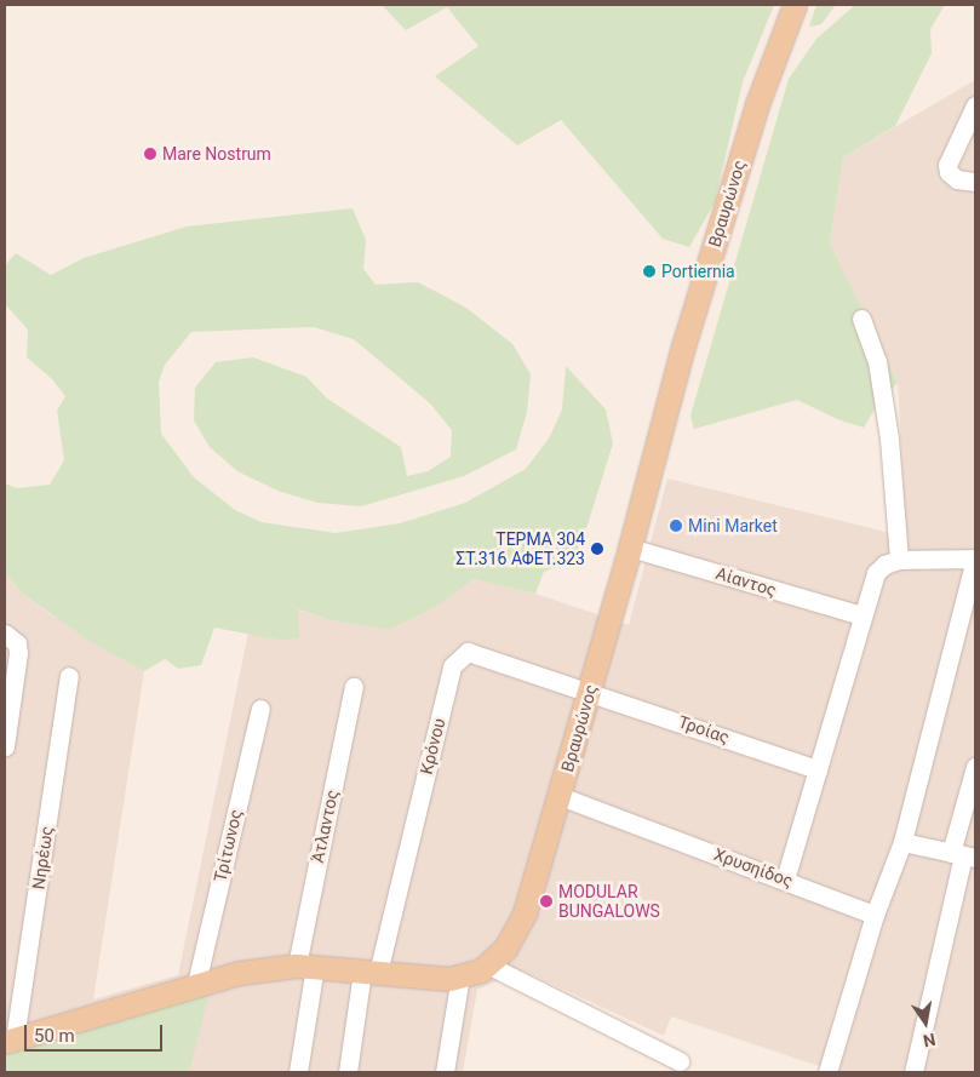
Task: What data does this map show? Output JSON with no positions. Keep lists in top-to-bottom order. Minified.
{"streets":{"main road":["Βραυρώνος"],"street":["Αίαντος","Τροίας","Κρόνου","Άτλαντος","Τρίτωνος","Νηρέως","Χρυσηίδος"]},"crossings":[["Βραυρώνος","Αίαντος"],["Βραυρώνος","Τροίας"],["Βραυρώνος","Κρόνου"],["Βραυρώνος","Άτλαντος"],["Βραυρώνος","Τρίτωνος"],["Βραυρώνος","Νηρέως"],["Βραυρώνος","Χρυσηίδος"],["Τροίας","Κρόνου"]],"places":["Mare Nostrum","Portiernia","Mini Market","ΤΕΡΜΑ 304 ΣΤ.316 ΑΦΕΤ.323","MODULAR BUNGALOWS"],"scale_bar":"50 m","north":"bottom"}
